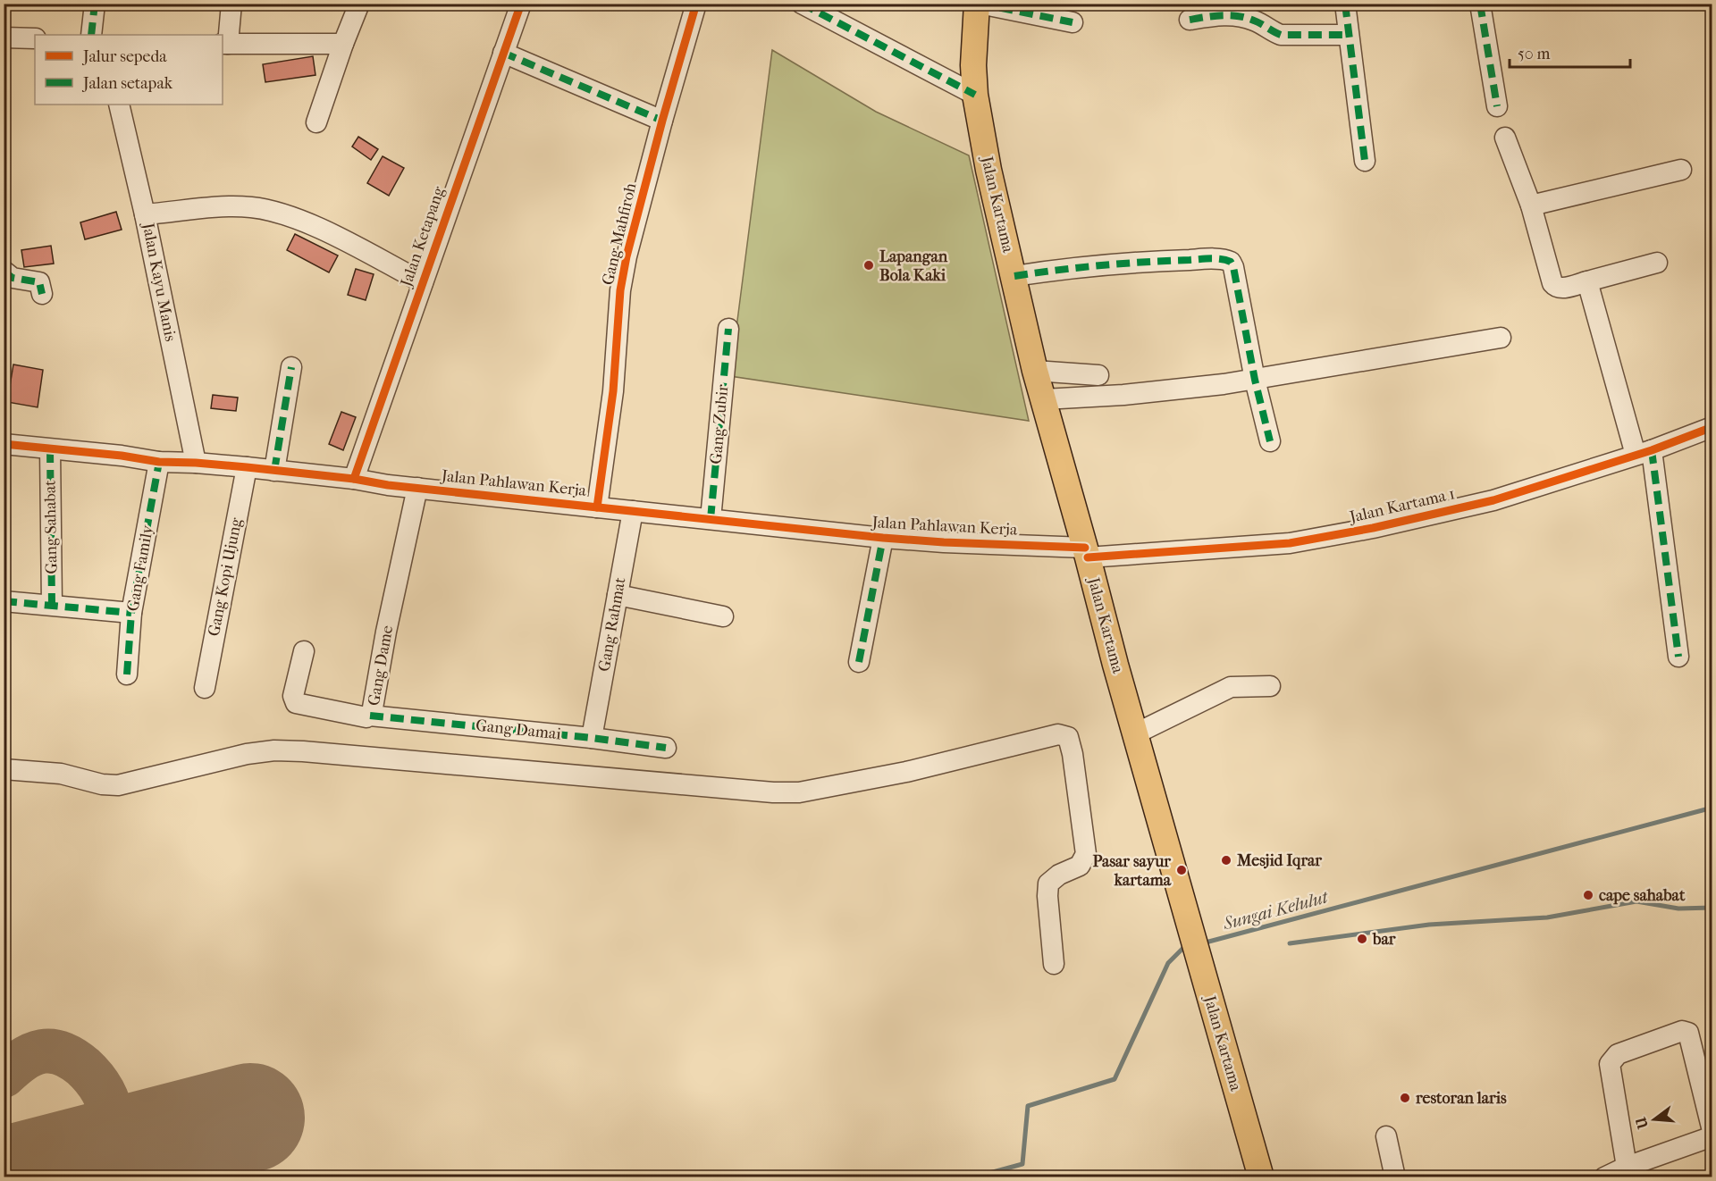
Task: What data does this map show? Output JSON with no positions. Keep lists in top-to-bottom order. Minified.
{"streets":{"main road":["Jalan Kartama"],"street":["Gang Mahfiroh","Jalan Ketapang","Jalan Kayu Manis","Gang Zubir","Jalan Pahlawan Kerja","Jalan Kartama 1","Gang Sahabat","Gang Family","Gang Kopi Ujung","Gang Rahmat","Gang Dame","Gang Damai"]},"crossings":[["Jalan Kartama","Jalan Pahlawan Kerja"],["Jalan Kartama","Jalan Kartama 1"],["Gang Mahfiroh","Jalan Pahlawan Kerja"],["Jalan Ketapang","Jalan Pahlawan Kerja"],["Jalan Kayu Manis","Jalan Pahlawan Kerja"],["Gang Zubir","Jalan Pahlawan Kerja"],["Jalan Pahlawan Kerja","Jalan Kartama 1"],["Jalan Pahlawan Kerja","Gang Sahabat"],["Jalan Pahlawan Kerja","Gang Family"],["Jalan Pahlawan Kerja","Gang Kopi Ujung"],["Jalan Pahlawan Kerja","Gang Rahmat"],["Jalan Pahlawan Kerja","Gang Dame"],["Gang Rahmat","Gang Damai"],["Gang Dame","Gang Damai"]],"water":["Sungai Kelulut"],"places":["Lapangan Bola Kaki","Mesjid Iqrar","Pasar sayur kartama","cape sahabat","bar","restoran laris"],"legend":["Jalur sepeda","Jalan setapak"],"scale_bar":"50 m","north":"left"}
